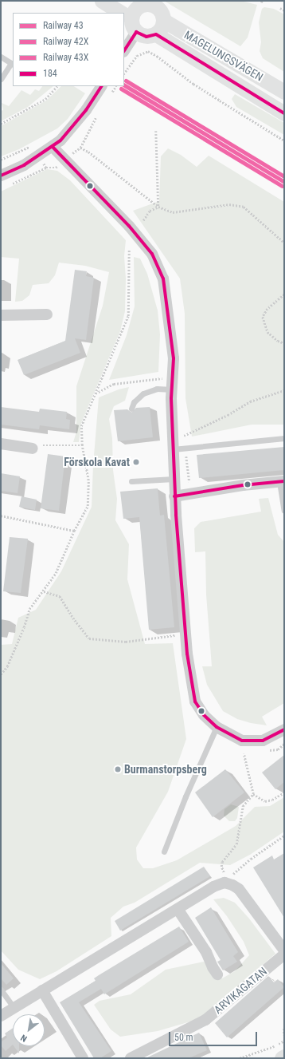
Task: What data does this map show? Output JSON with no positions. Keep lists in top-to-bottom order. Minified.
{"streets":{"main road":["MAGELUNGSVÄGEN"],"street":["ARVIKAGATAN"]},"places":["Förskola Kavat","Burmanstorpsberg"],"lines":["transit line 184","rail line 43X","rail line 43","rail line 42X"],"legend":["Railway 43","Railway 42X","Railway 43X","184"],"scale_bar":"50 m","north":"bottom left"}
